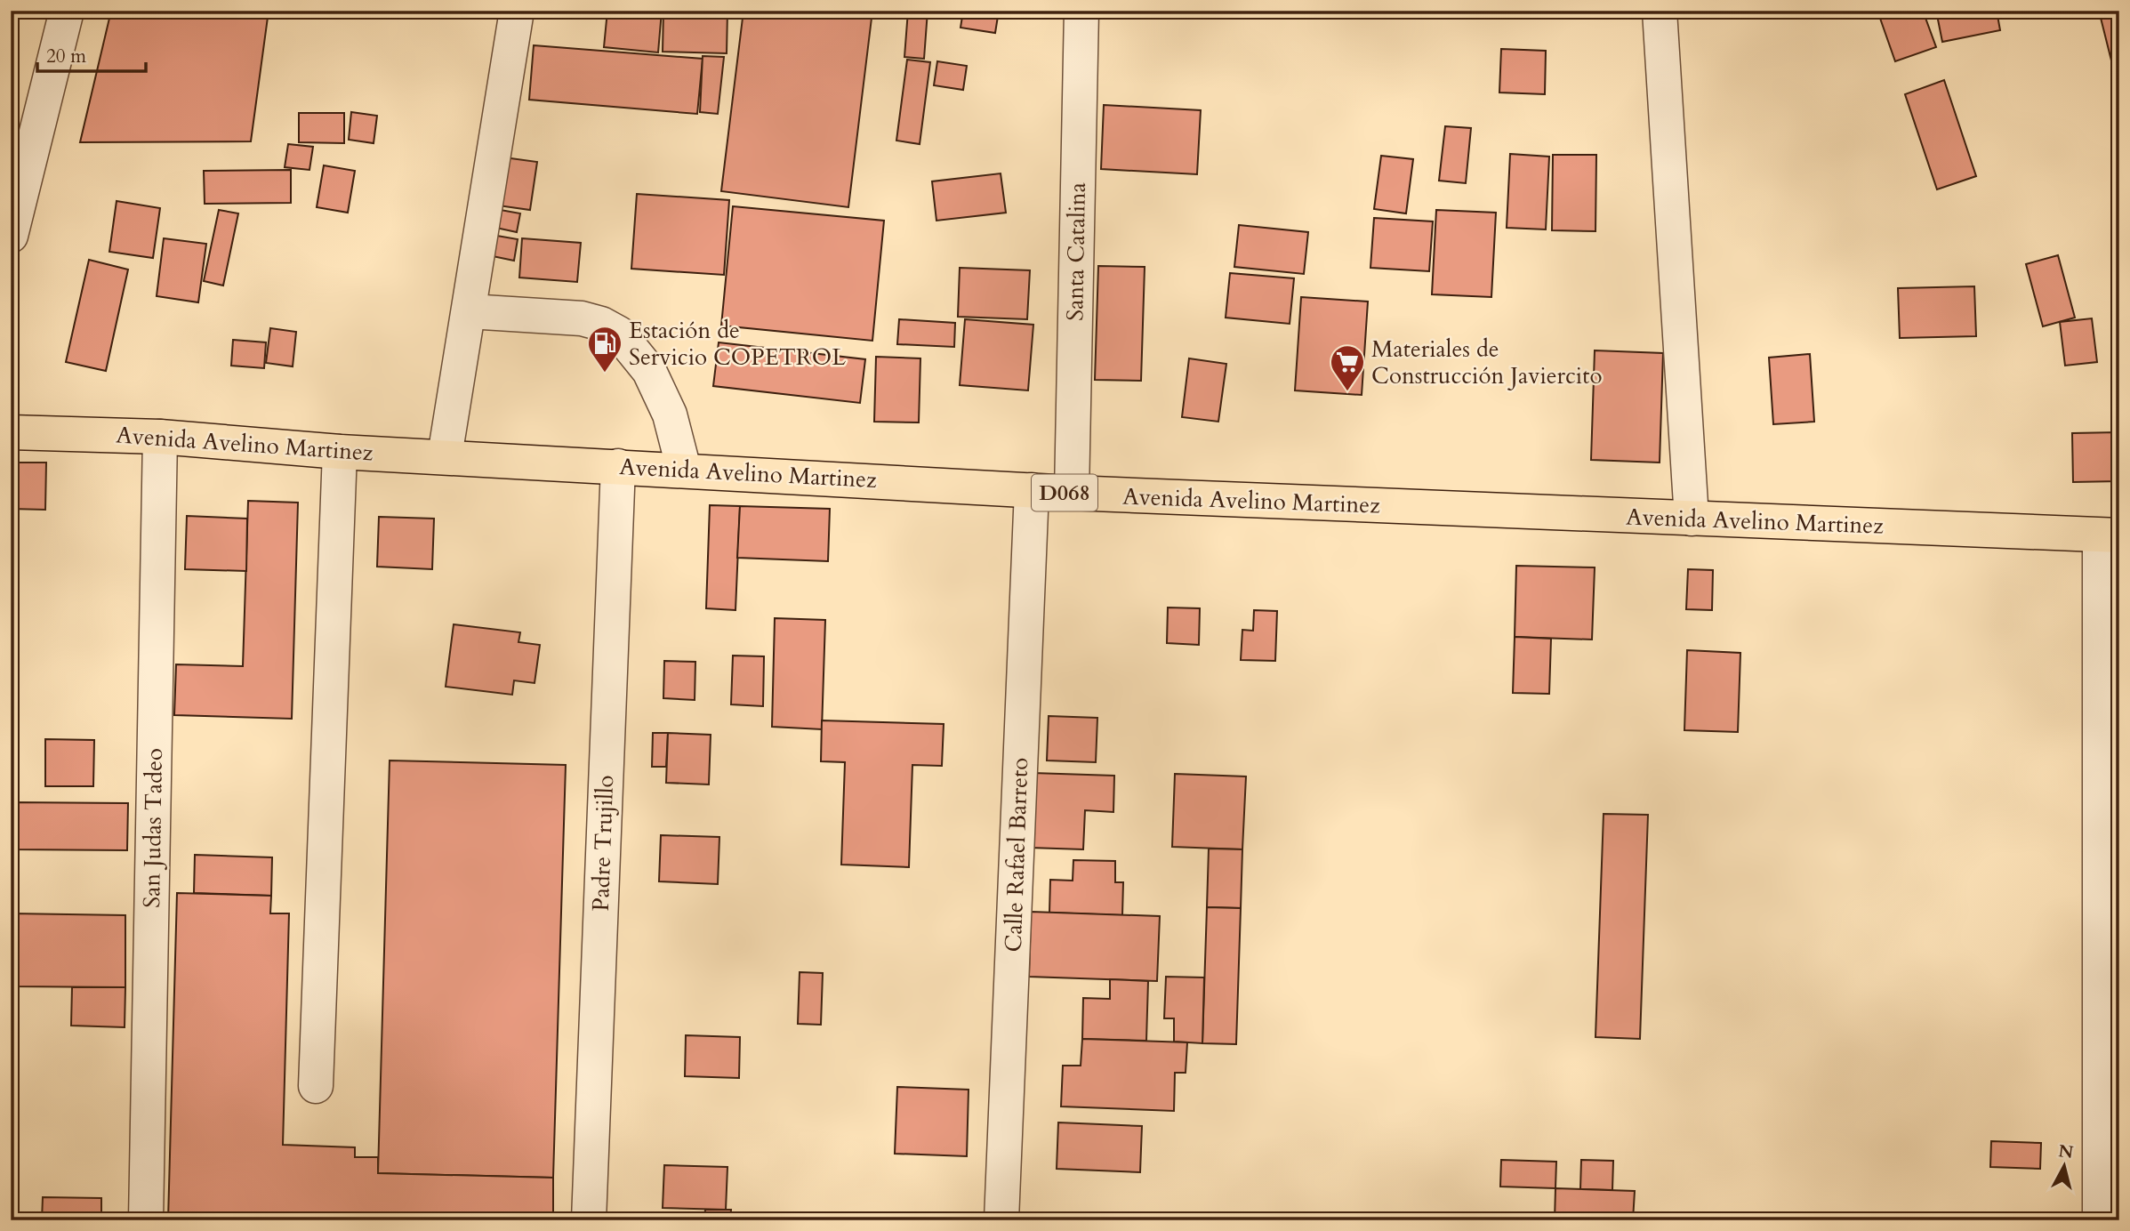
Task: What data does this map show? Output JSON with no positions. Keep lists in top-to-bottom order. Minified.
{"streets":{"main road":["Avenida Avelino Martinez","D068"],"street":["Santa Catalina","San Judas Tadeo","Padre Trujillo","Calle Rafael Barreto"]},"crossings":[["Santa Catalina","Avenida Avelino Martinez"],["Avenida Avelino Martinez","San Judas Tadeo"],["Avenida Avelino Martinez","Padre Trujillo"],["Avenida Avelino Martinez","Calle Rafael Barreto"]],"places":{"fuel station":["Estación de Servicio COPETROL"],"supermarket":["Materiales de Construcción Javiercito"]},"scale_bar":"20 m","north":"top"}
